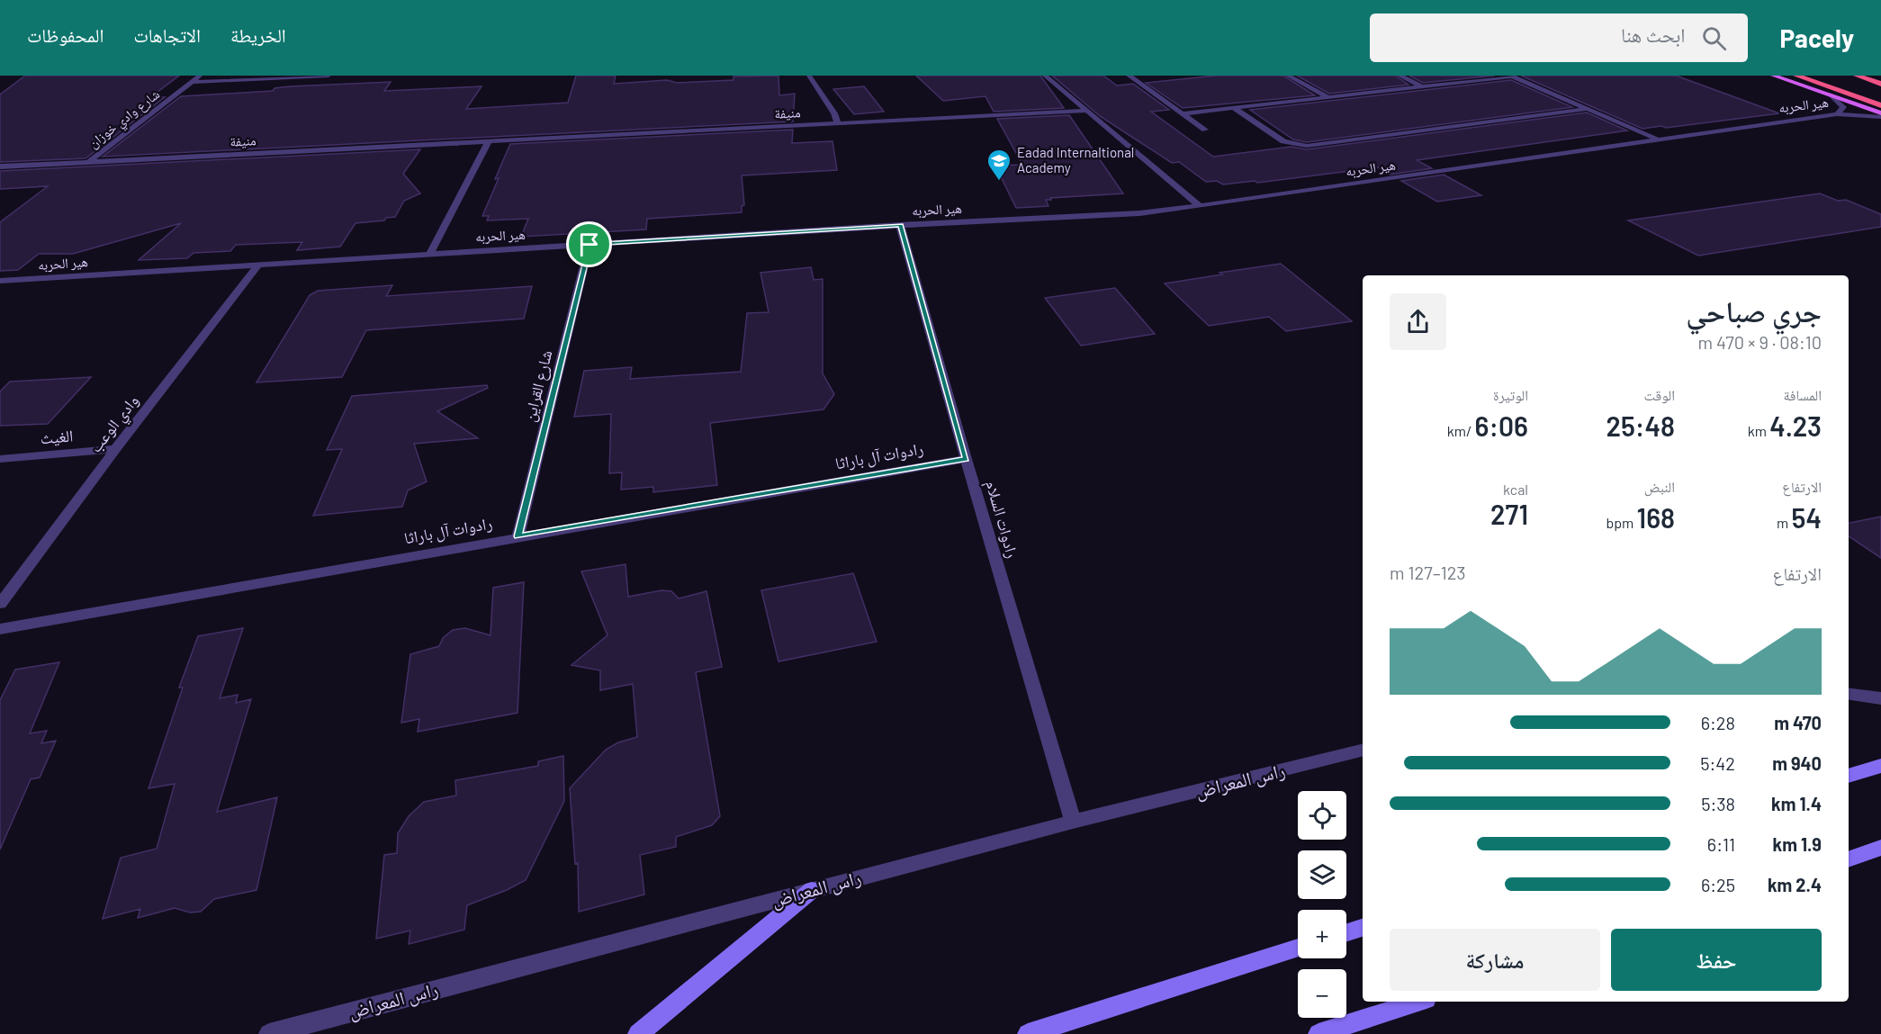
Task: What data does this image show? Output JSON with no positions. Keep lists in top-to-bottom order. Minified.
{"streets":{"street":["هير الحربه","منيفة","شارع وادي خوزان","شارع القراين","وادي الوعب","الغيث","رادوات آل باراثا","رادوات السلام","راس المعراض"]},"crossings":[["هير الحربه","شارع القراين"],["هير الحربه","وادي الوعب"],["هير الحربه","رادوات السلام"],["منيفة","شارع وادي خوزان"],["شارع القراين","رادوات آل باراثا"],["وادي الوعب","الغيث"],["رادوات آل باراثا","رادوات السلام"],["رادوات السلام","راس المعراض"]],"places":{"school or university":["Eadad Internaltional Academy"]},"page":{"header":"Pacely","search":"ابحث هنا","nav":["الخريطة","الاتجاهات","المحفوظات"],"heading":["جري صباحي","08:10 · 9 × 470 m"],"stats":[["المسافة","4.23 km"],["الوقت","25:48"],["الوتيرة","6:06 /km"],["الارتفاع","54 m"],["النبض","168 bpm"],["kcal","271"]],"chart":["الارتفاع","123–127 m"],"list":[{"name":"470 m","note":"6:28"},{"name":"940 m","note":"5:42"},{"name":"1.4 km","note":"5:38"},{"name":"1.9 km","note":"6:11"},{"name":"2.4 km","note":"6:25"}],"map_buttons":["+","−"],"buttons":["حفظ","مشاركة"]}}
